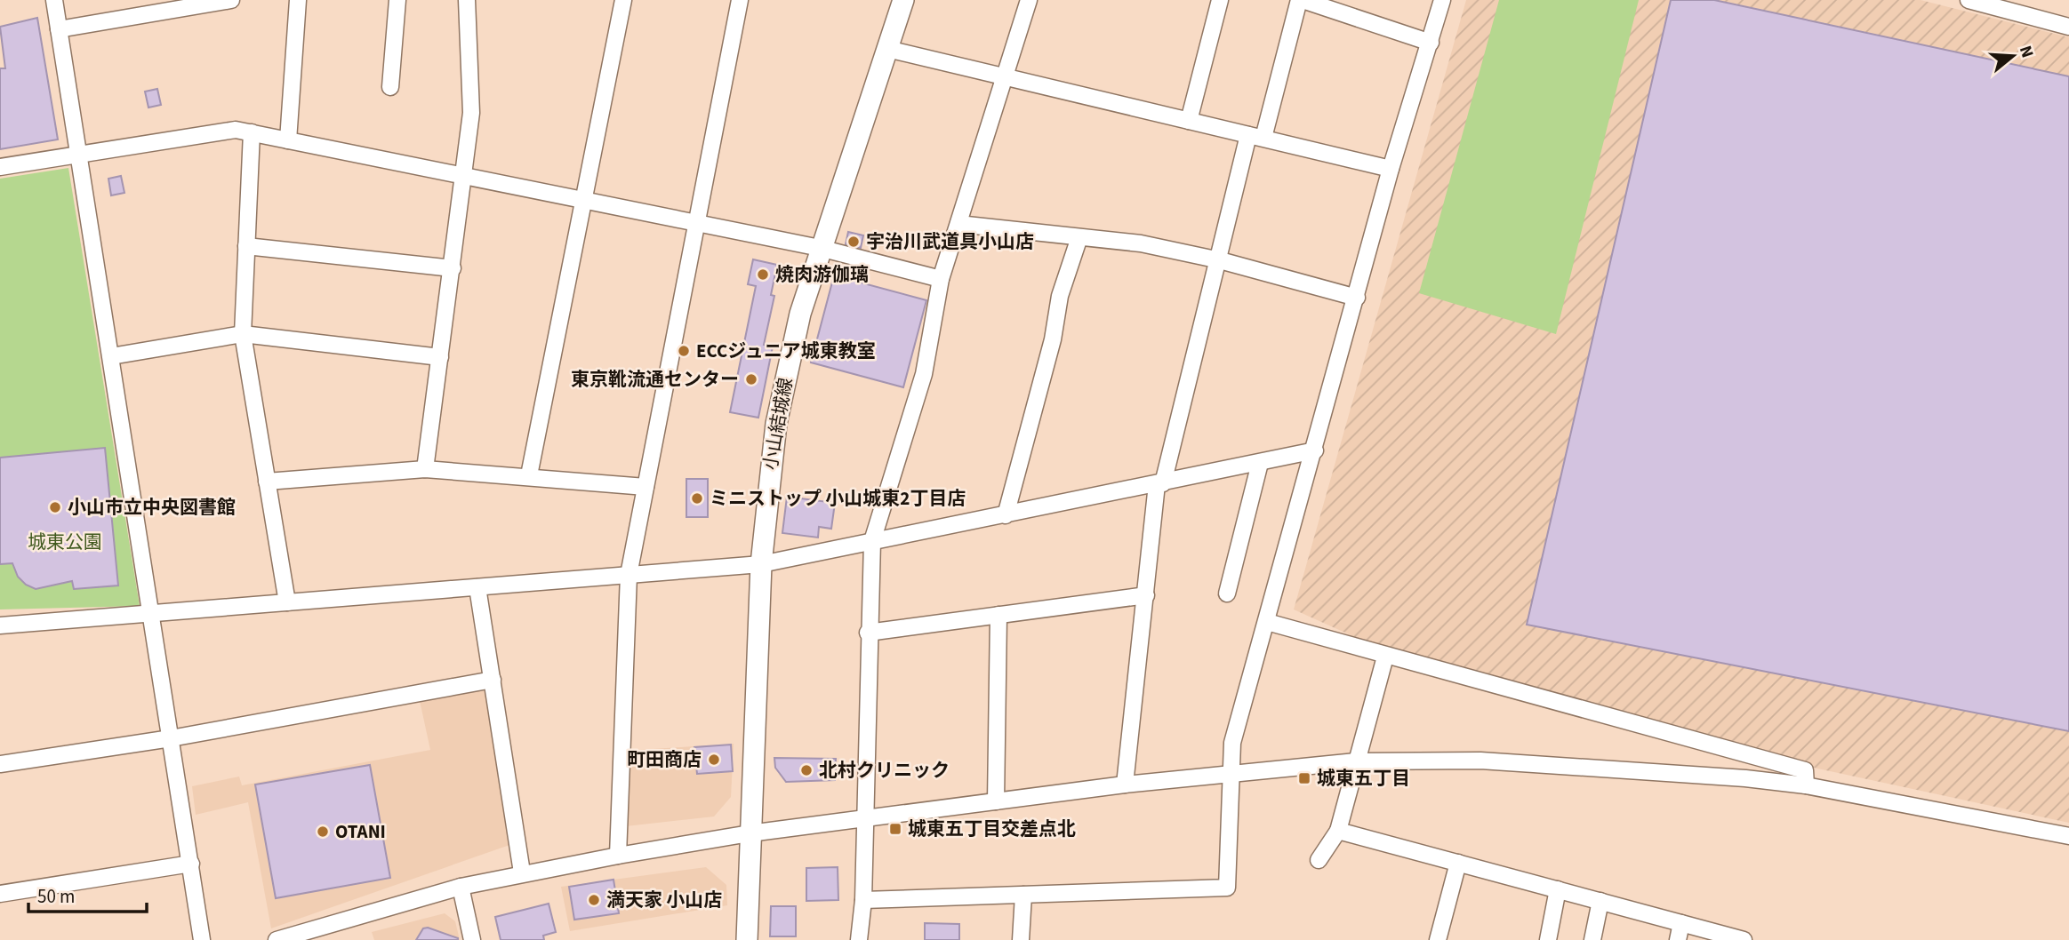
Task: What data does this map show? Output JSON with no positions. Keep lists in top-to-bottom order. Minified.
{"streets":{"main road":["小山結城線"]},"parks":["城東公園"],"places":{"other":["宇治川武道具小山店","焼肉游伽璃","ECCジュニア城東教室","東京靴流通センター","ミニストップ 小山城東2丁目店","小山市立中央図書館","町田商店","北村クリニック","OTANI","満天家 小山店"],"transit":["城東五丁目","城東五丁目交差点北"]},"scale_bar":"50 m","north":"right"}
